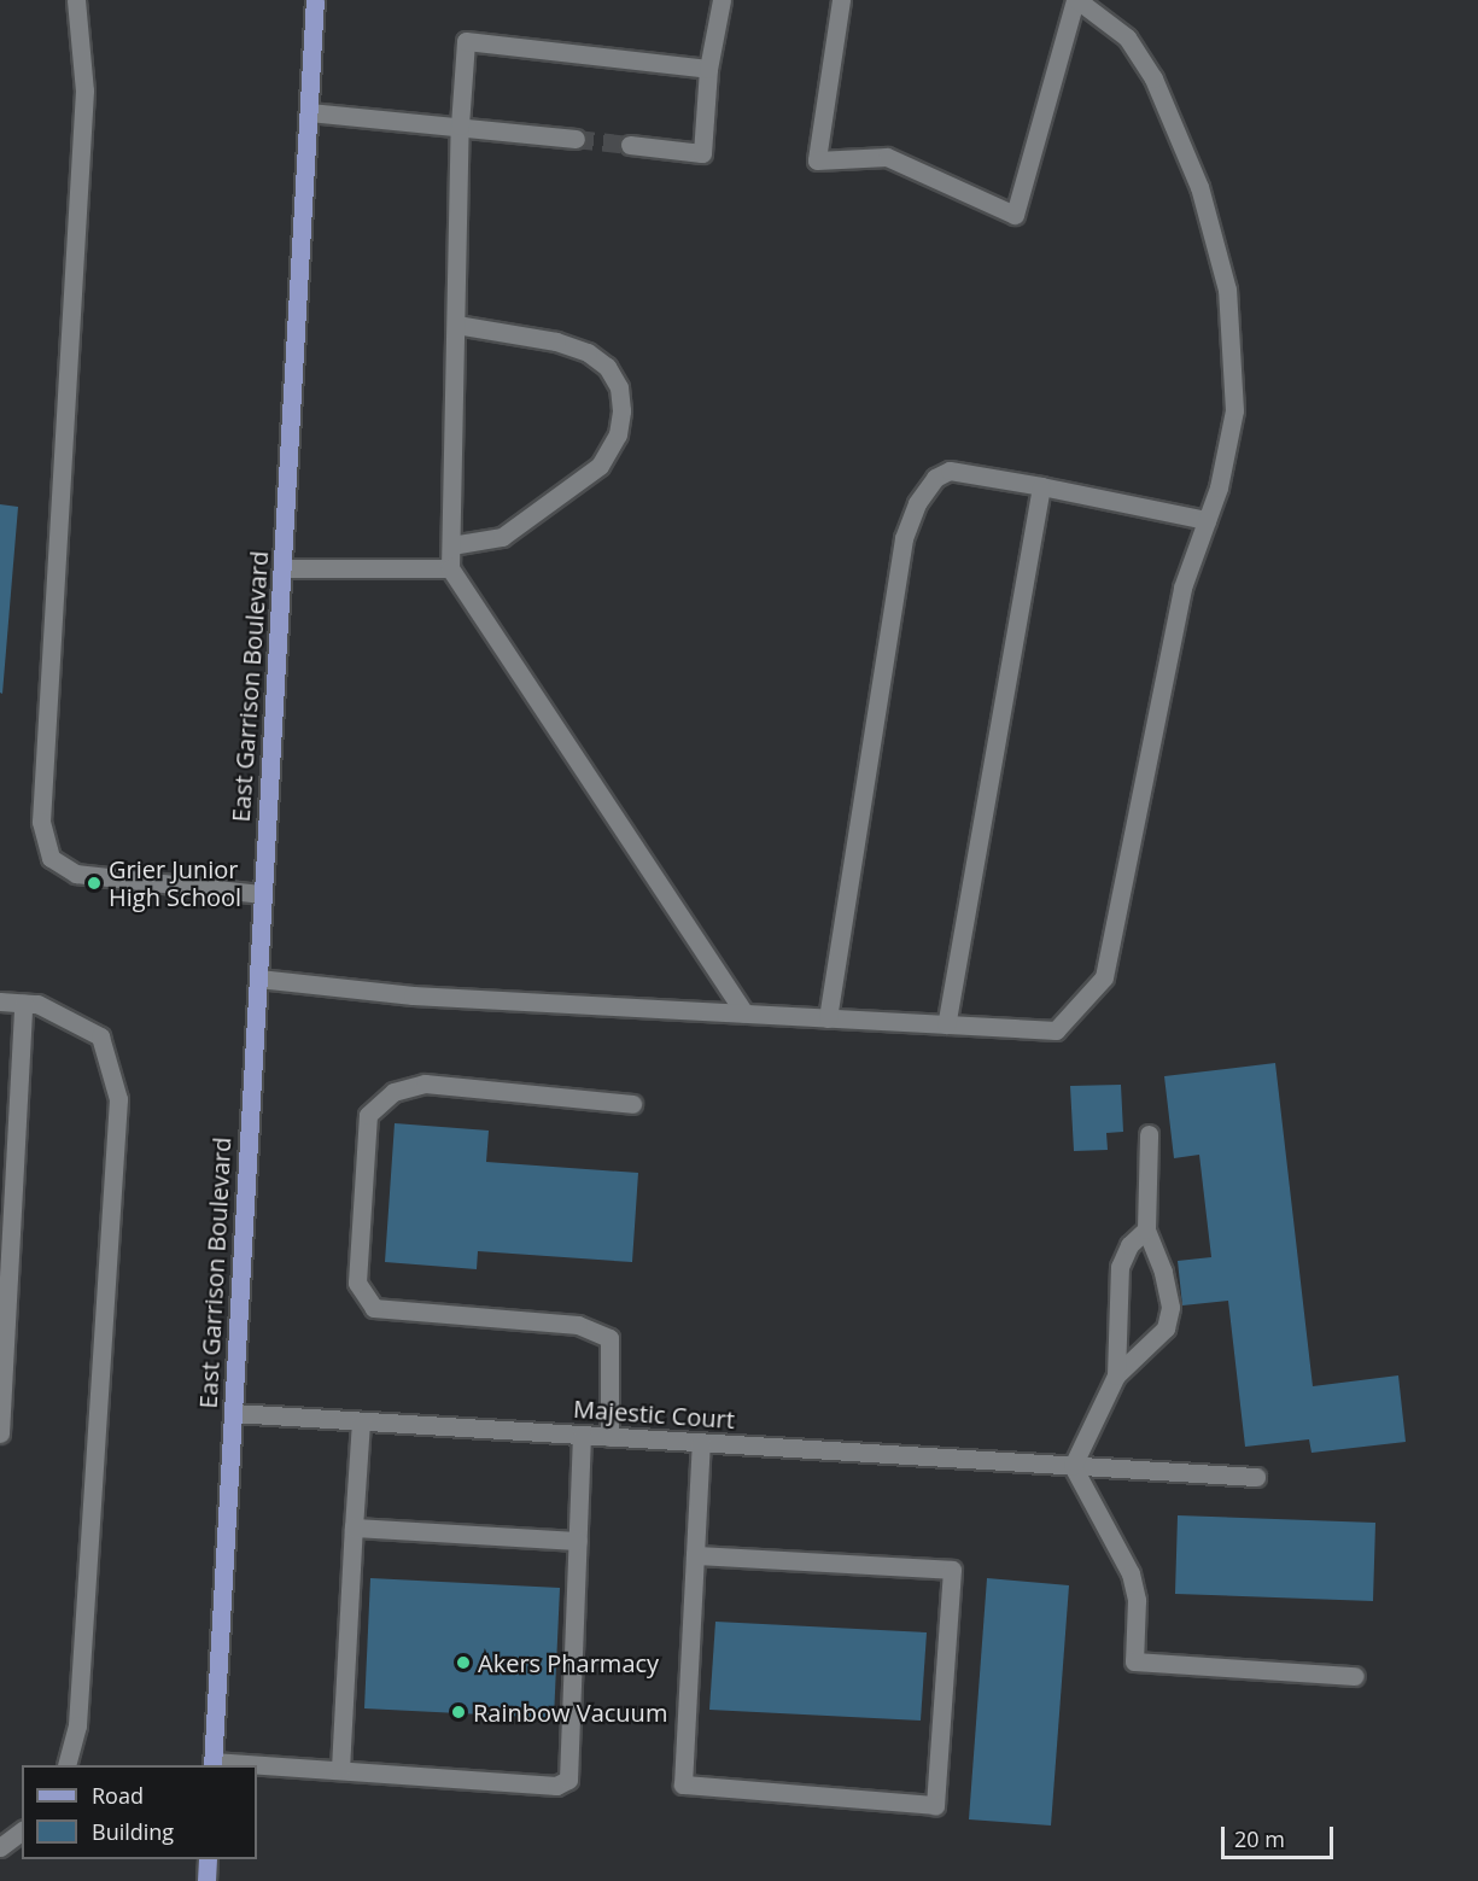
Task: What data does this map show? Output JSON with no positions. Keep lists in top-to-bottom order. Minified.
{"streets":{"main road":["East Garrison Boulevard"],"street":["Majestic Court"]},"crossings":[["East Garrison Boulevard","Majestic Court"]],"places":["Grier Junior High School","Akers Pharmacy","Rainbow Vacuum"],"legend":["Road","Building"],"scale_bar":"20 m"}
